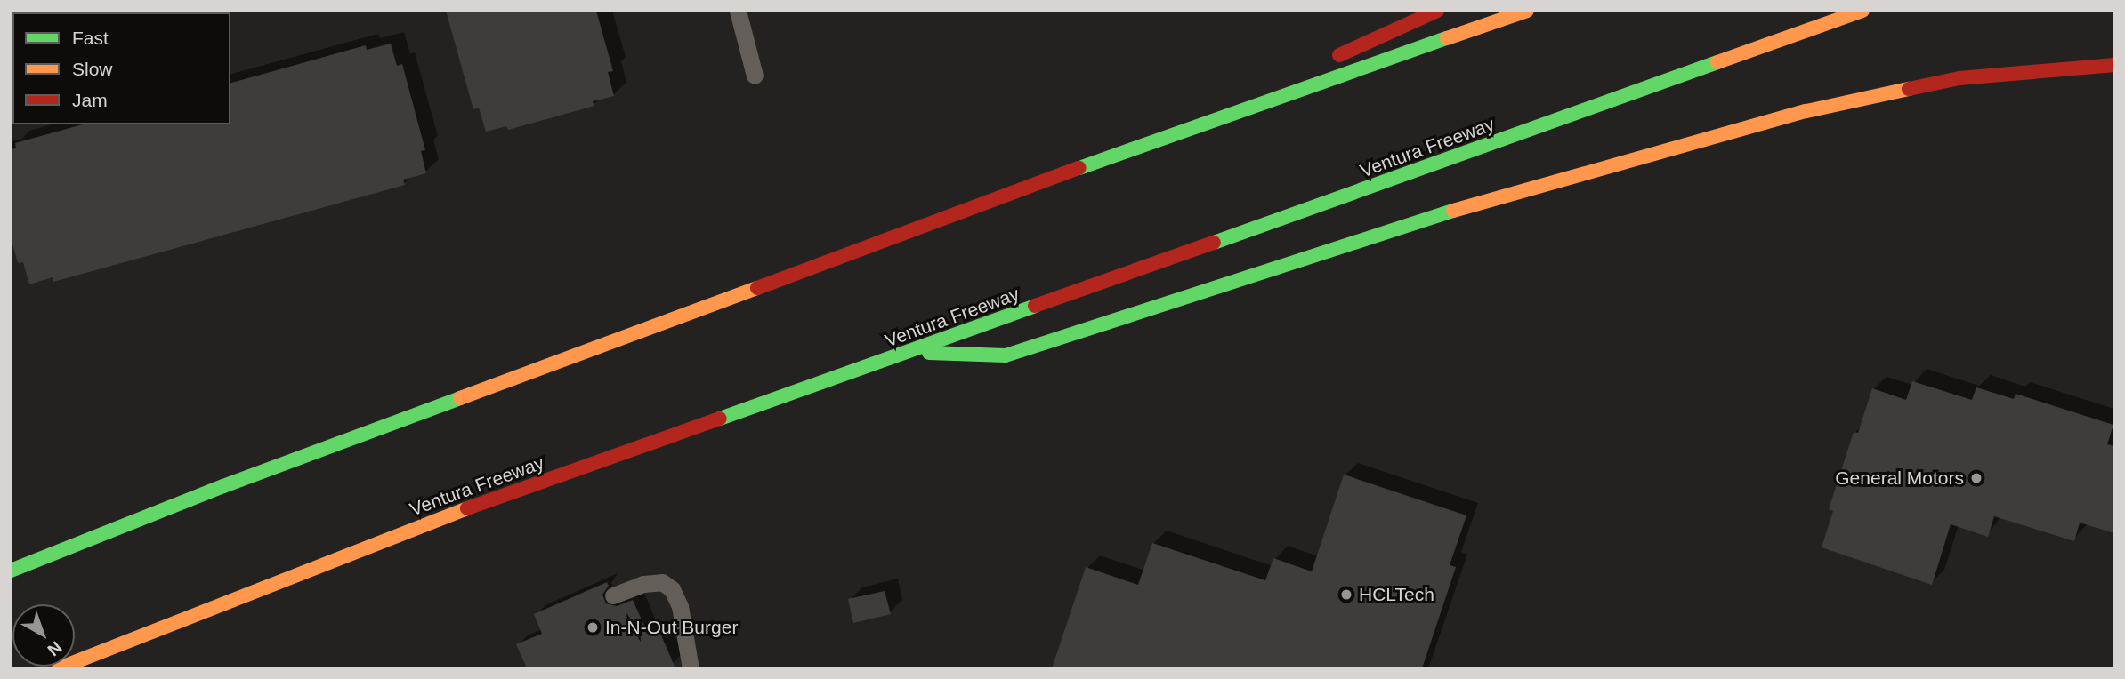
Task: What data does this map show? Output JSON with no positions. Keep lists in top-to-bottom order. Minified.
{"streets":{"highway":["Ventura Freeway"]},"places":["General Motors","HCLTech","In-N-Out Burger"],"legend":["Fast","Slow","Jam"],"north":"bottom right"}
